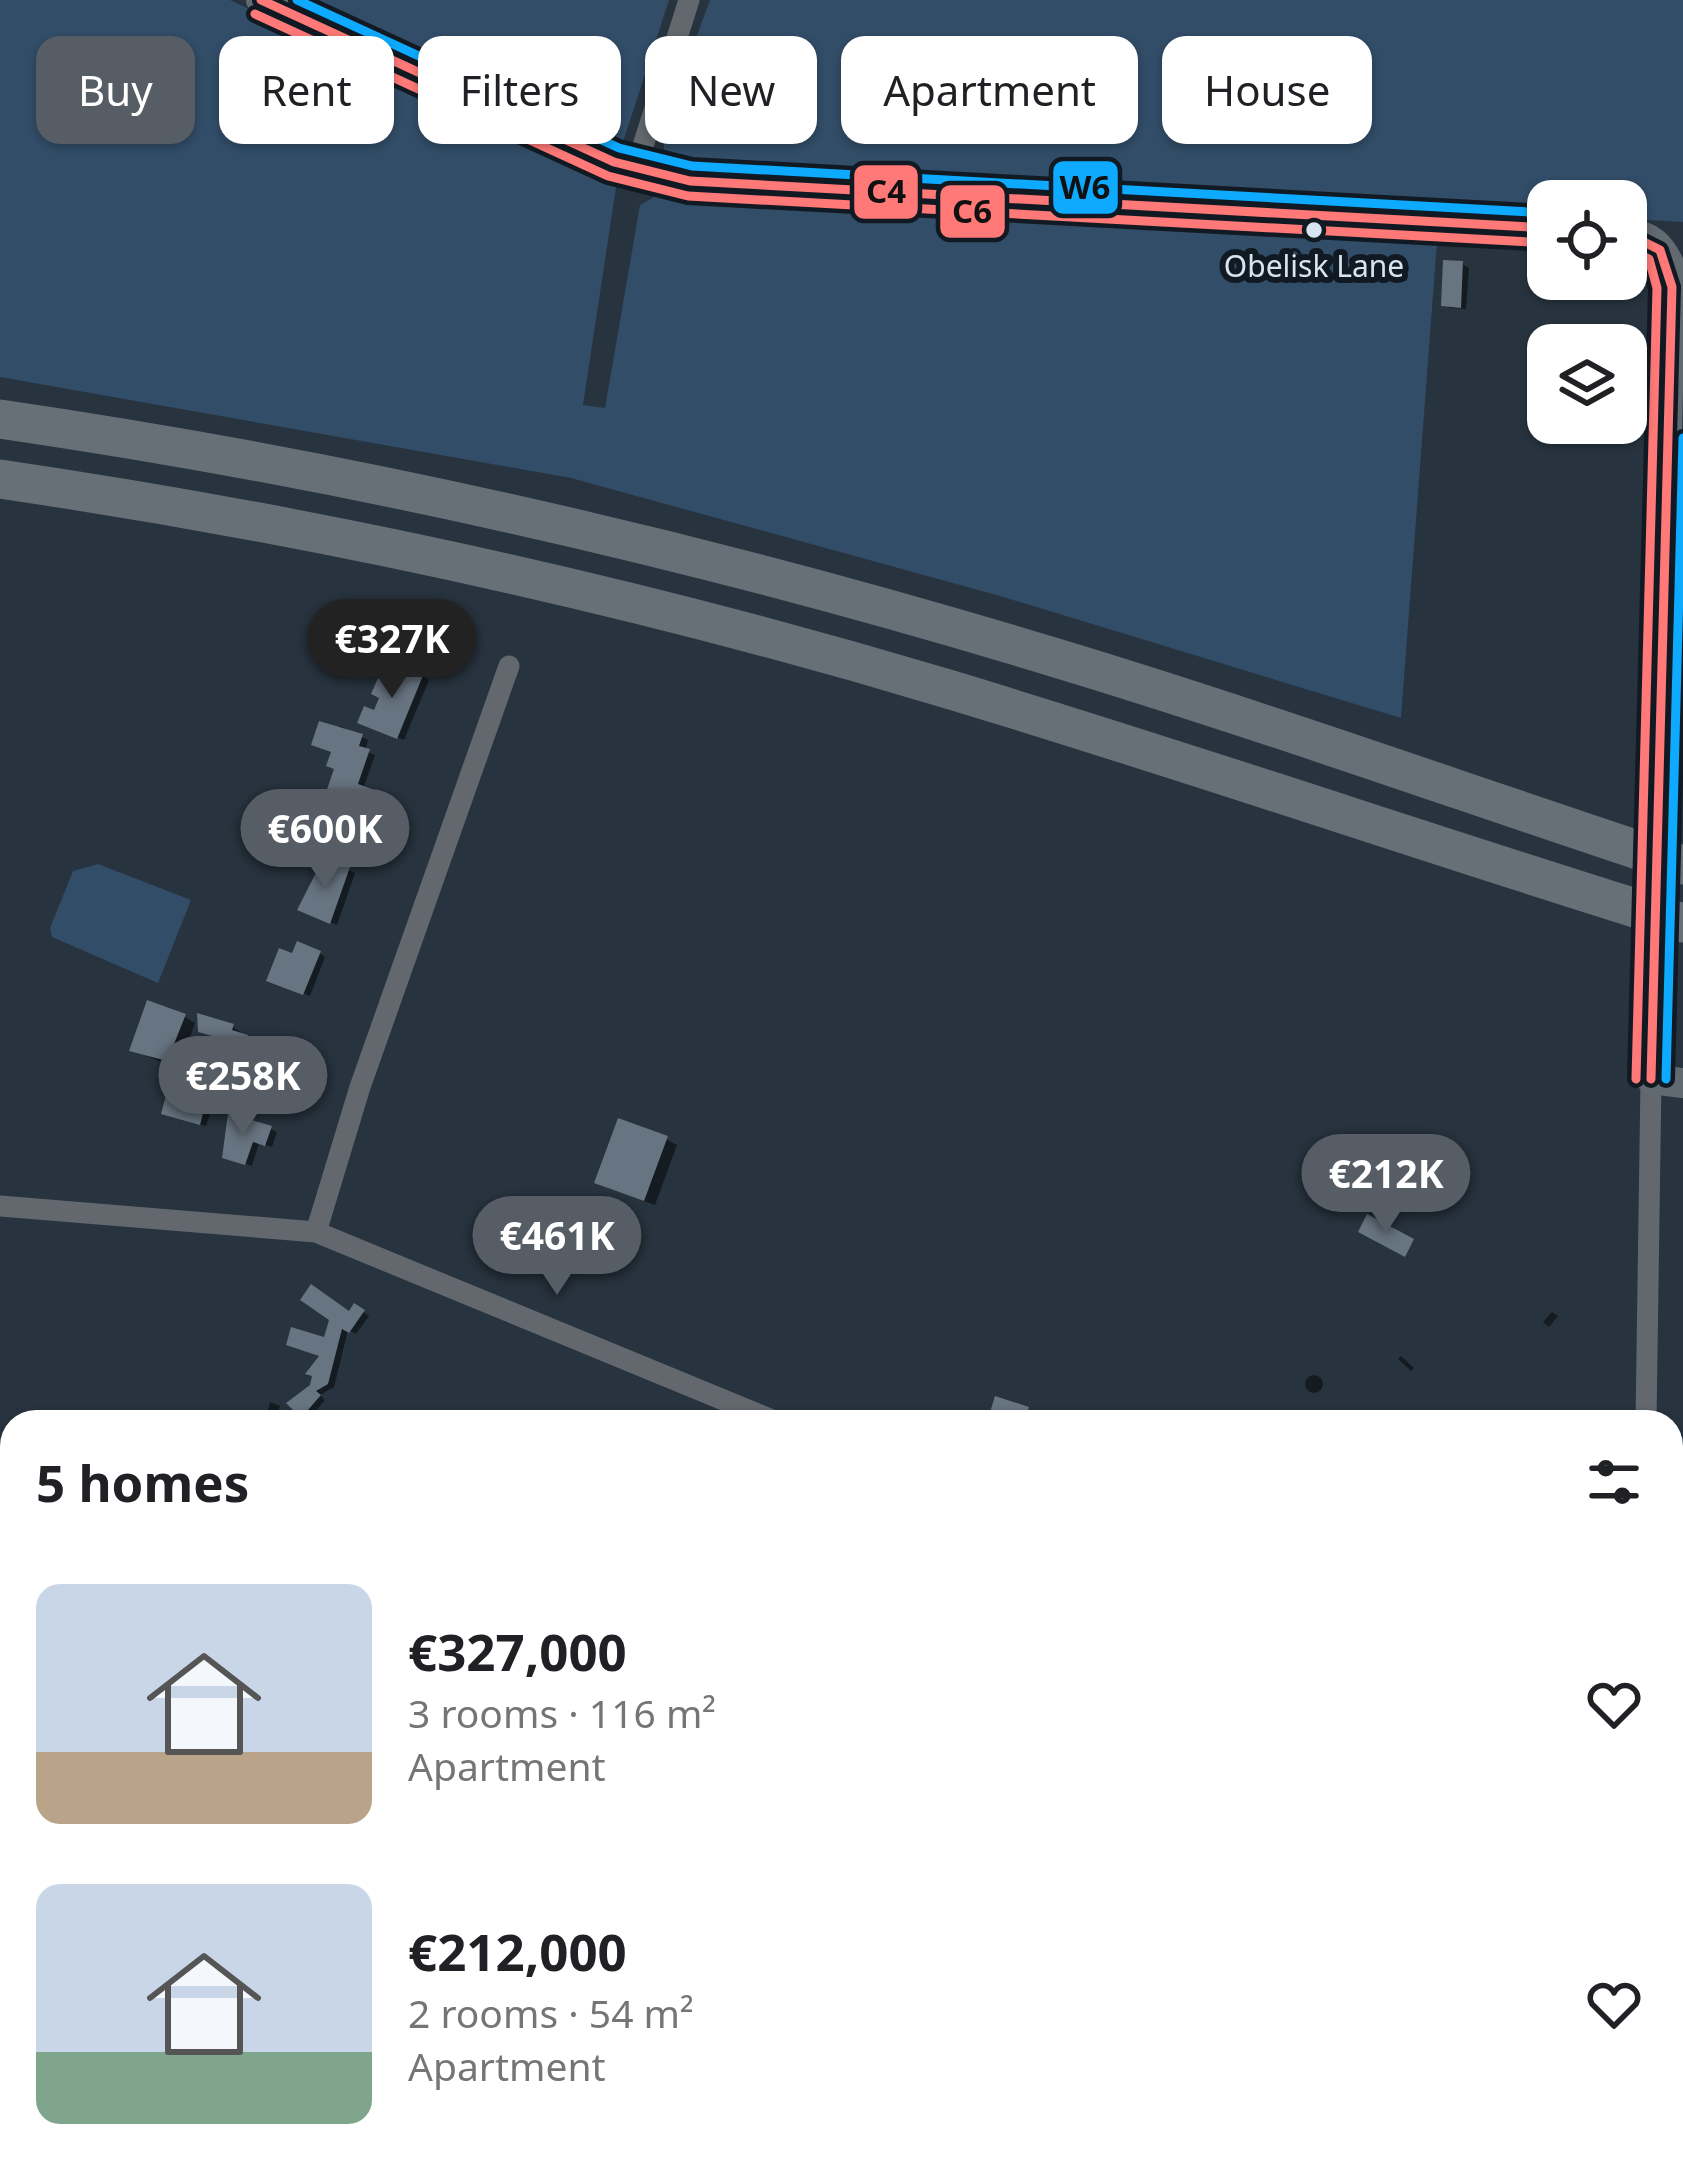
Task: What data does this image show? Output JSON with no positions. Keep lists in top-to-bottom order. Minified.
{"places":["Obelisk Lane"],"lines":["transit line C4","transit line W6","transit line C6"],"page":{"chip":["Buy","Rent","Filters","New","Apartment","House"],"price":["€327K","€600K","€258K","€212K","€461K"],"heading":"5 homes","list":[{"name":"€327,000","note":"3 rooms · 116 m² · Apartment"},{"name":"€212,000","note":"2 rooms · 54 m² · Apartment"}]}}
